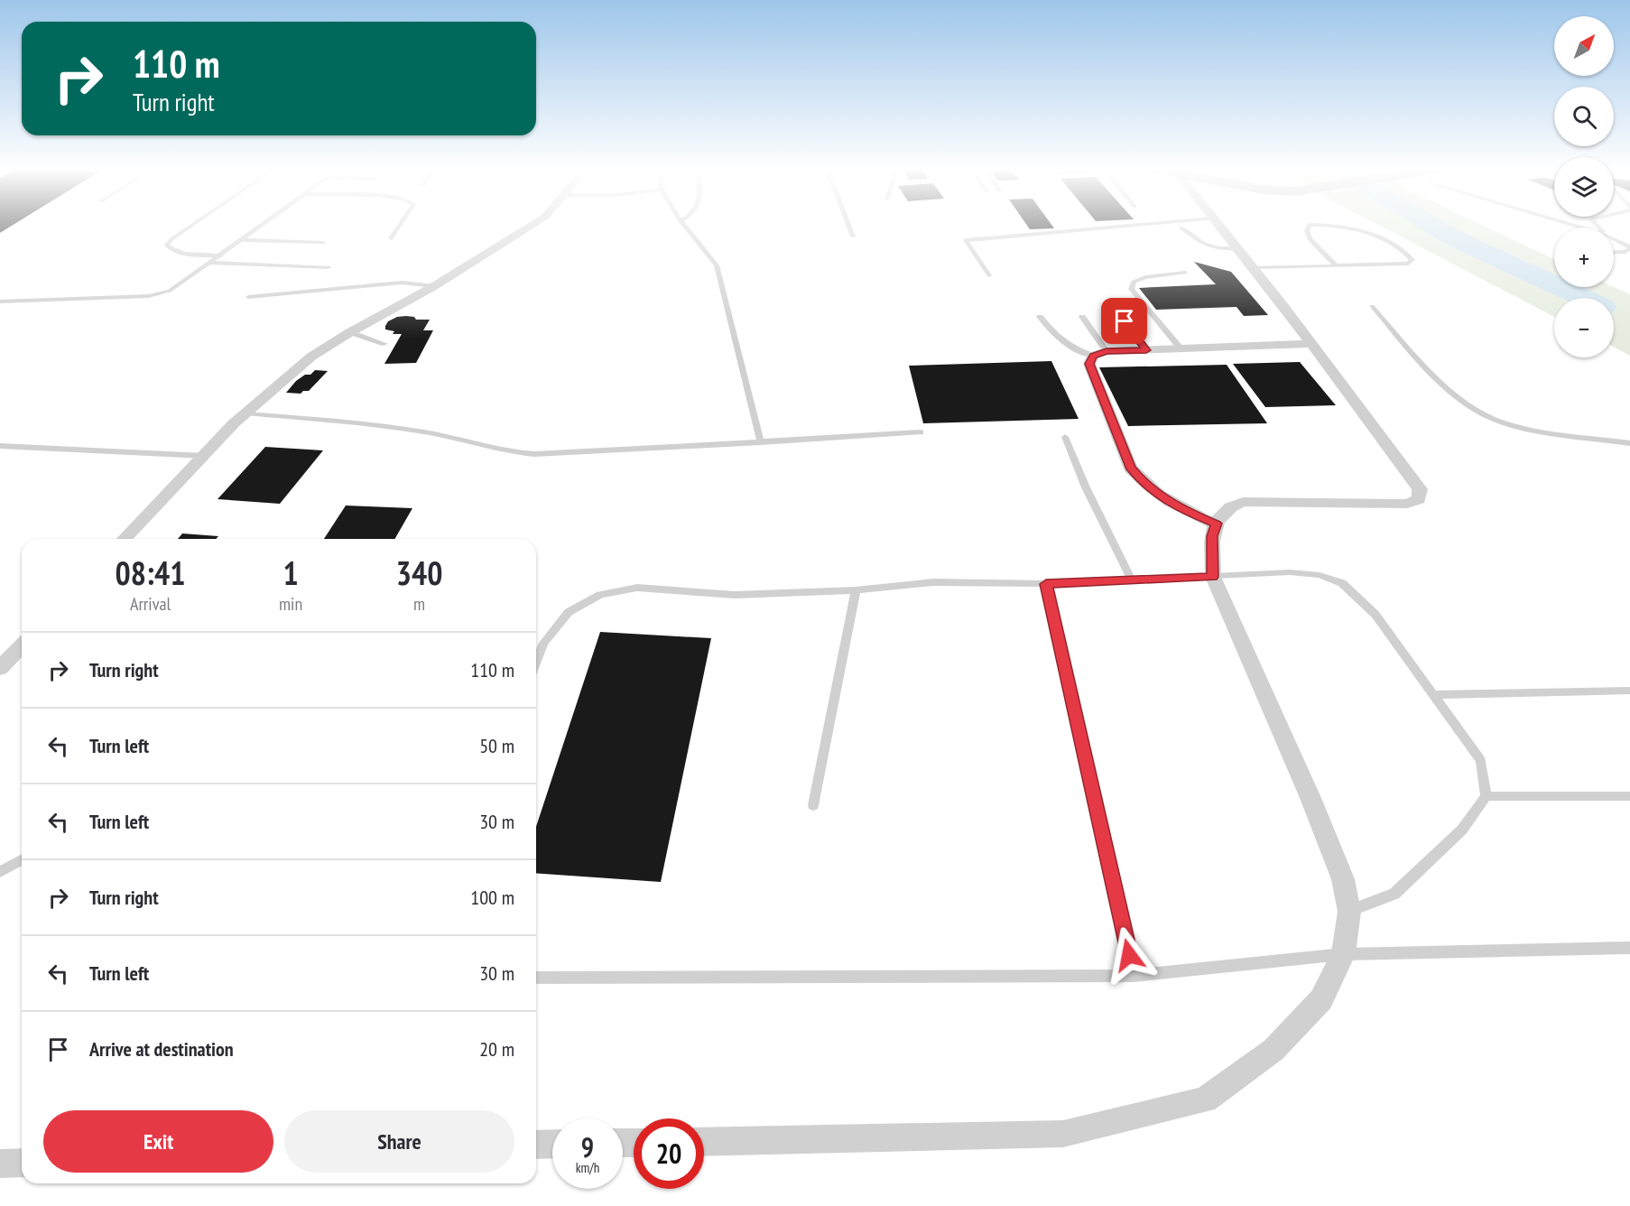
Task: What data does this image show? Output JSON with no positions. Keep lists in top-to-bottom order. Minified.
{"north":"top right","page":{"map_buttons":["+","−"],"turn":["110 m","Turn right"],"eta":["08:41","Arrival","1","min","340","m"],"list":[{"name":"Turn right","value":"110 m"},{"name":"Turn left","value":"50 m"},{"name":"Turn left","value":"30 m"},{"name":"Turn right","value":"100 m"},{"name":"Turn left","value":"30 m"},{"name":"Arrive at destination","value":"20 m"}],"buttons":["Exit","Share"],"speed":"9 km/h","limit":"20"}}
